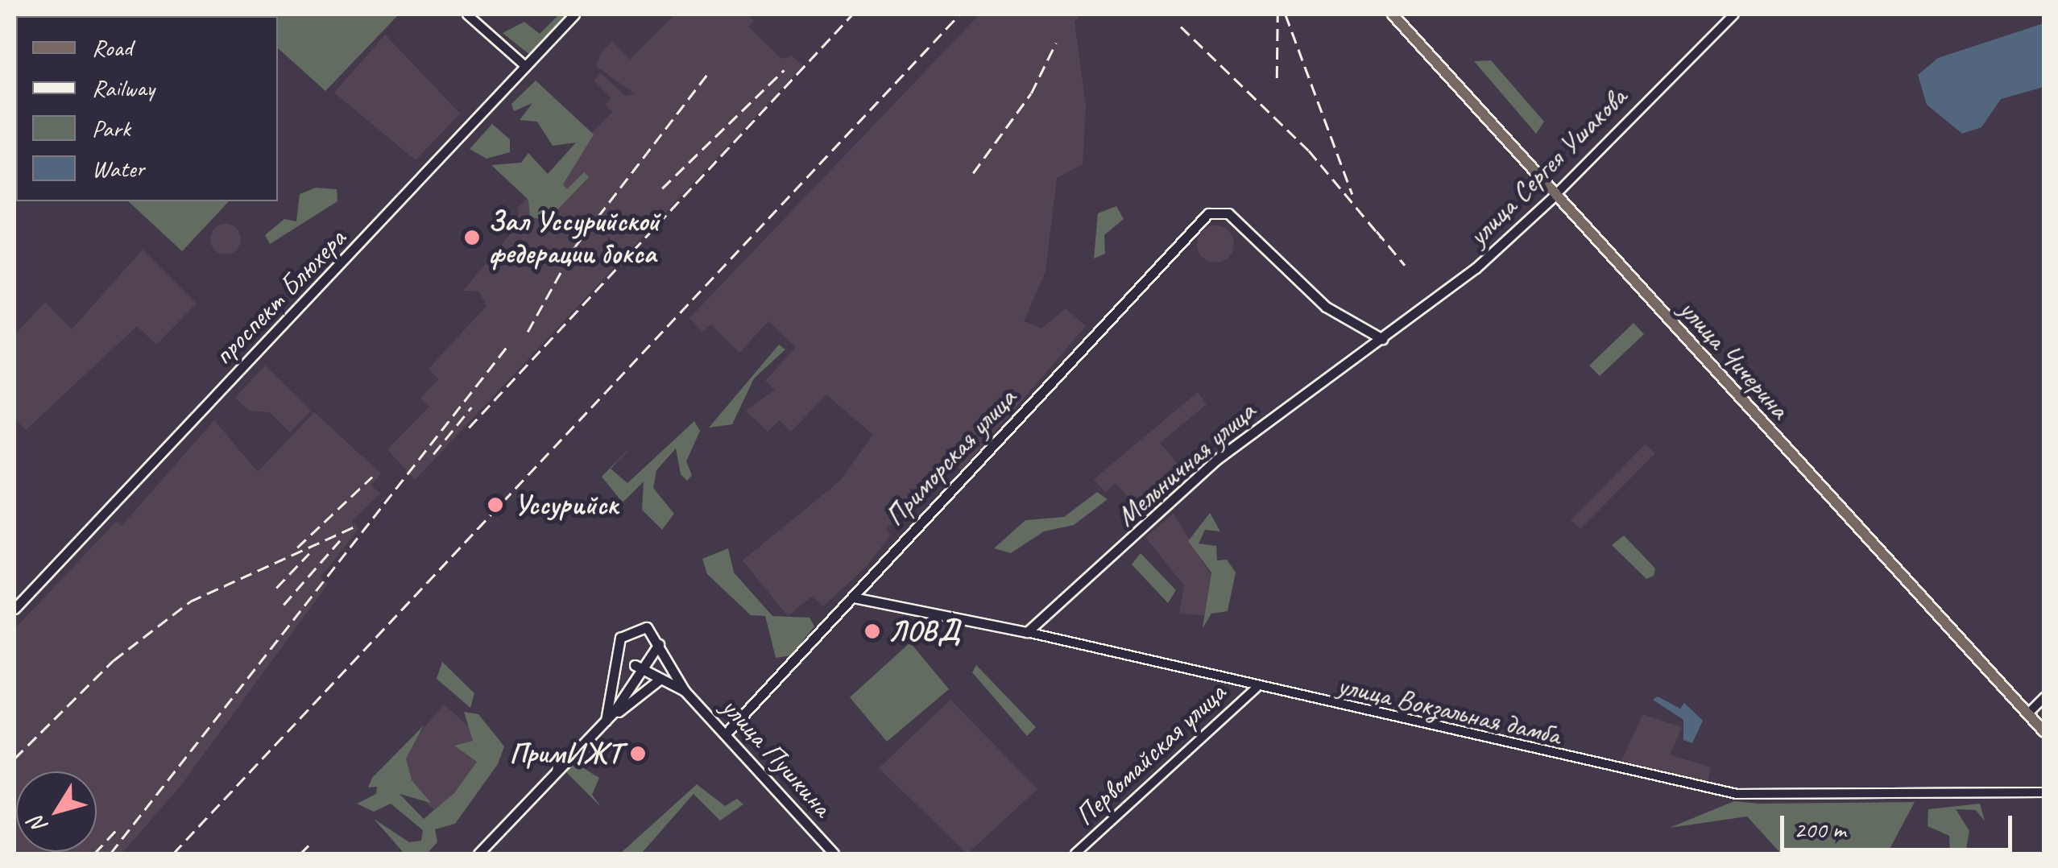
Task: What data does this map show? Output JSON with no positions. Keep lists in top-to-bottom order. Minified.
{"streets":{"main road":["улица Сергея Ушакова","проспект Блюхера","улица Чичерина","Приморская улица","Мельничная улица","улица Вокзальная дамба","улица Пушкина"],"street":["Первомайская улица"]},"crossings":[["улица Сергея Ушакова","улица Чичерина"],["улица Сергея Ушакова","Приморская улица"],["улица Сергея Ушакова","Мельничная улица"],["Приморская улица","Мельничная улица"],["Приморская улица","улица Вокзальная дамба"],["Приморская улица","улица Пушкина"],["Мельничная улица","улица Вокзальная дамба"],["улица Вокзальная дамба","Первомайская улица"]],"places":["Зал Уссурийской федерации бокса","Уссурийск","ЛОВД","ПримИЖТ"],"legend":["Road","Railway","Park","Water"],"scale_bar":"200 m","north":"bottom left"}
